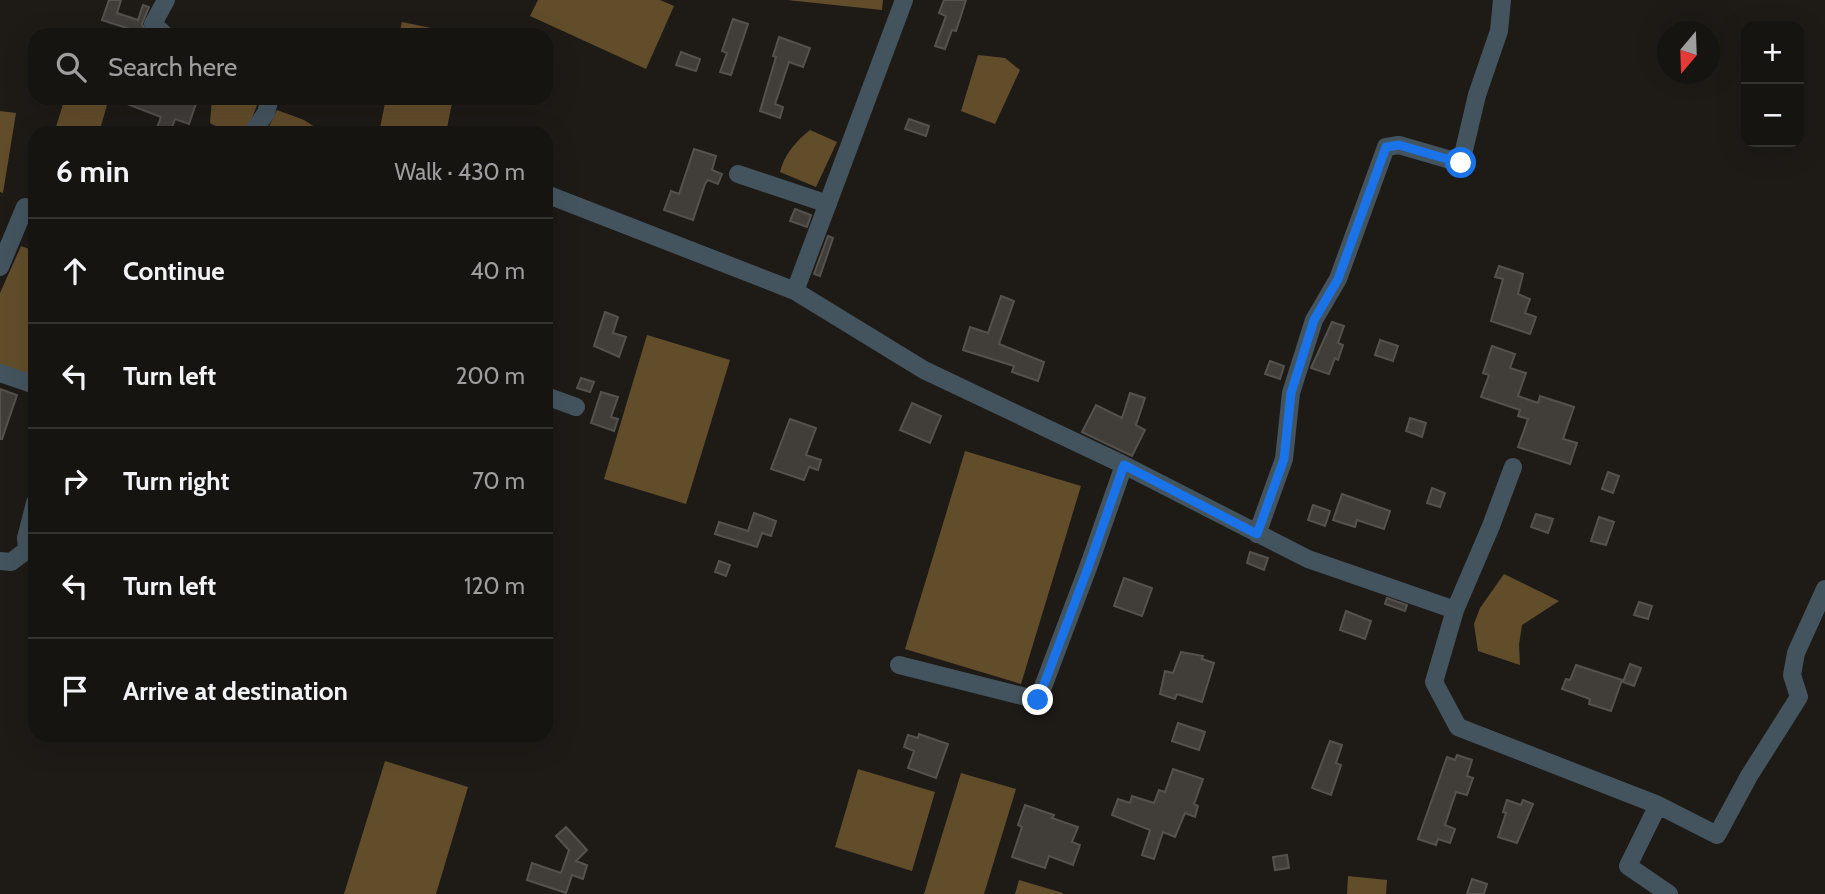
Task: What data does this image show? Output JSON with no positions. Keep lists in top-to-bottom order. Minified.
{"north":"bottom","page":{"map_buttons":["+","−"],"search":"Search here","heading":["6 min","Walk · 430 m"],"list":[["Continue","40 m"],["Turn left","200 m"],["Turn right","70 m"],["Turn left","120 m"],"Arrive at destination"]}}
